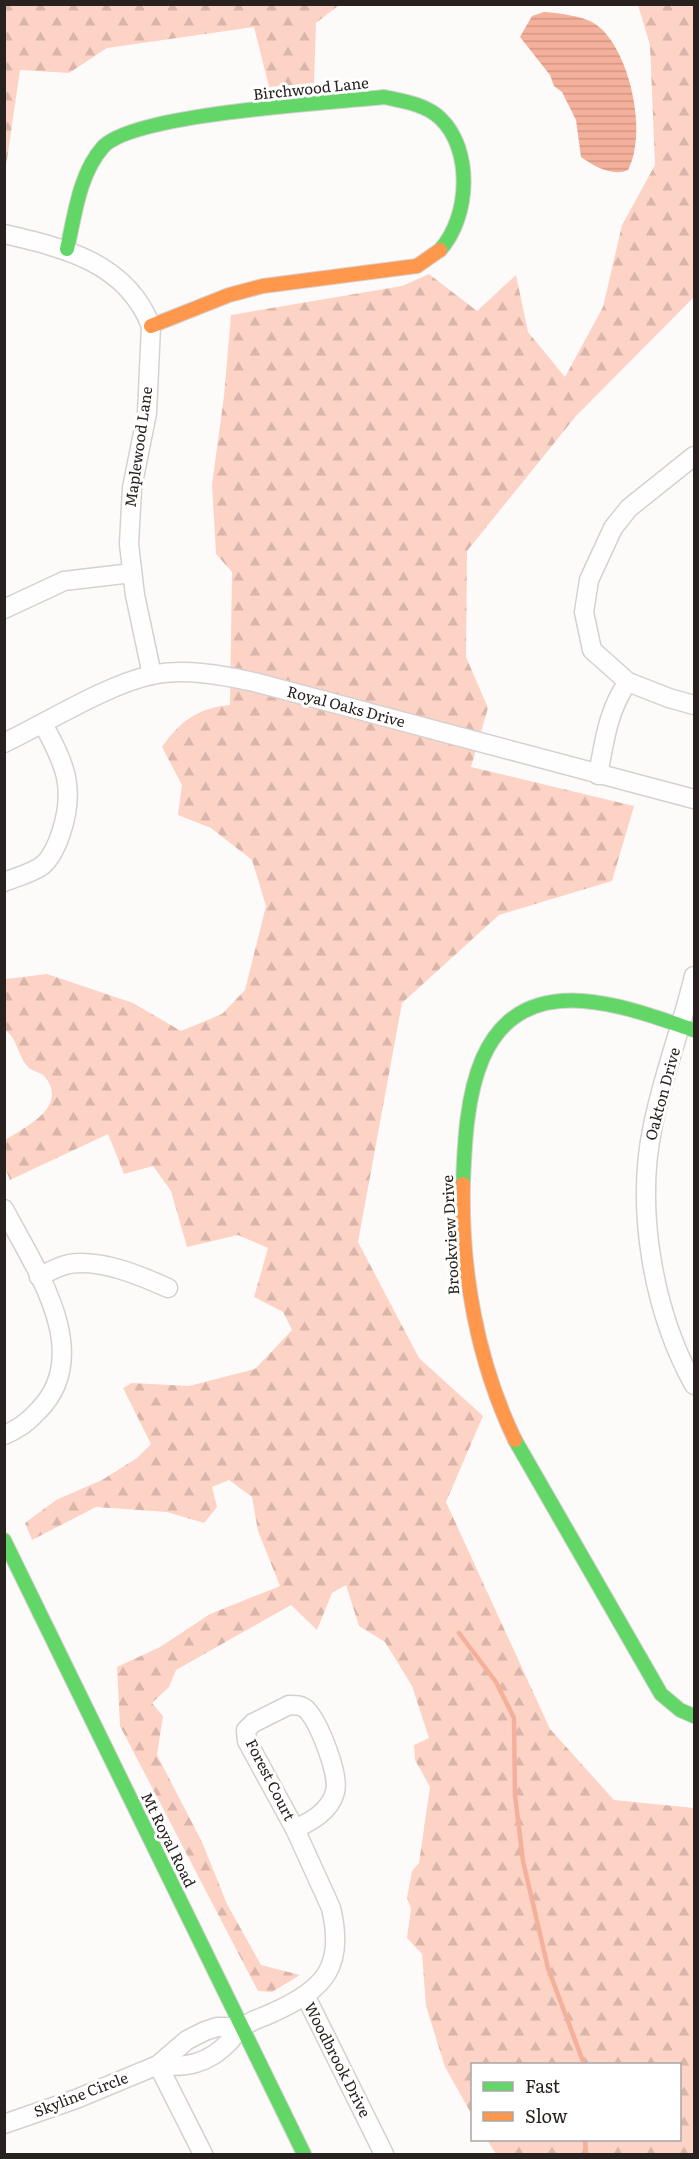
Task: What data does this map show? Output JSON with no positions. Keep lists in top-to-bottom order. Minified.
{"streets":{"street":["Birchwood Lane","Maplewood Lane","Royal Oaks Drive","Oakton Drive","Brookview Drive","Forest Court","Mt Royal Road","Woodbrook Drive","Skyline Circle"]},"crossings":[["Birchwood Lane","Maplewood Lane"],["Maplewood Lane","Royal Oaks Drive"],["Oakton Drive","Brookview Drive"],["Forest Court","Woodbrook Drive"],["Mt Royal Road","Woodbrook Drive"],["Mt Royal Road","Skyline Circle"],["Woodbrook Drive","Skyline Circle"]],"legend":["Fast","Slow"]}
